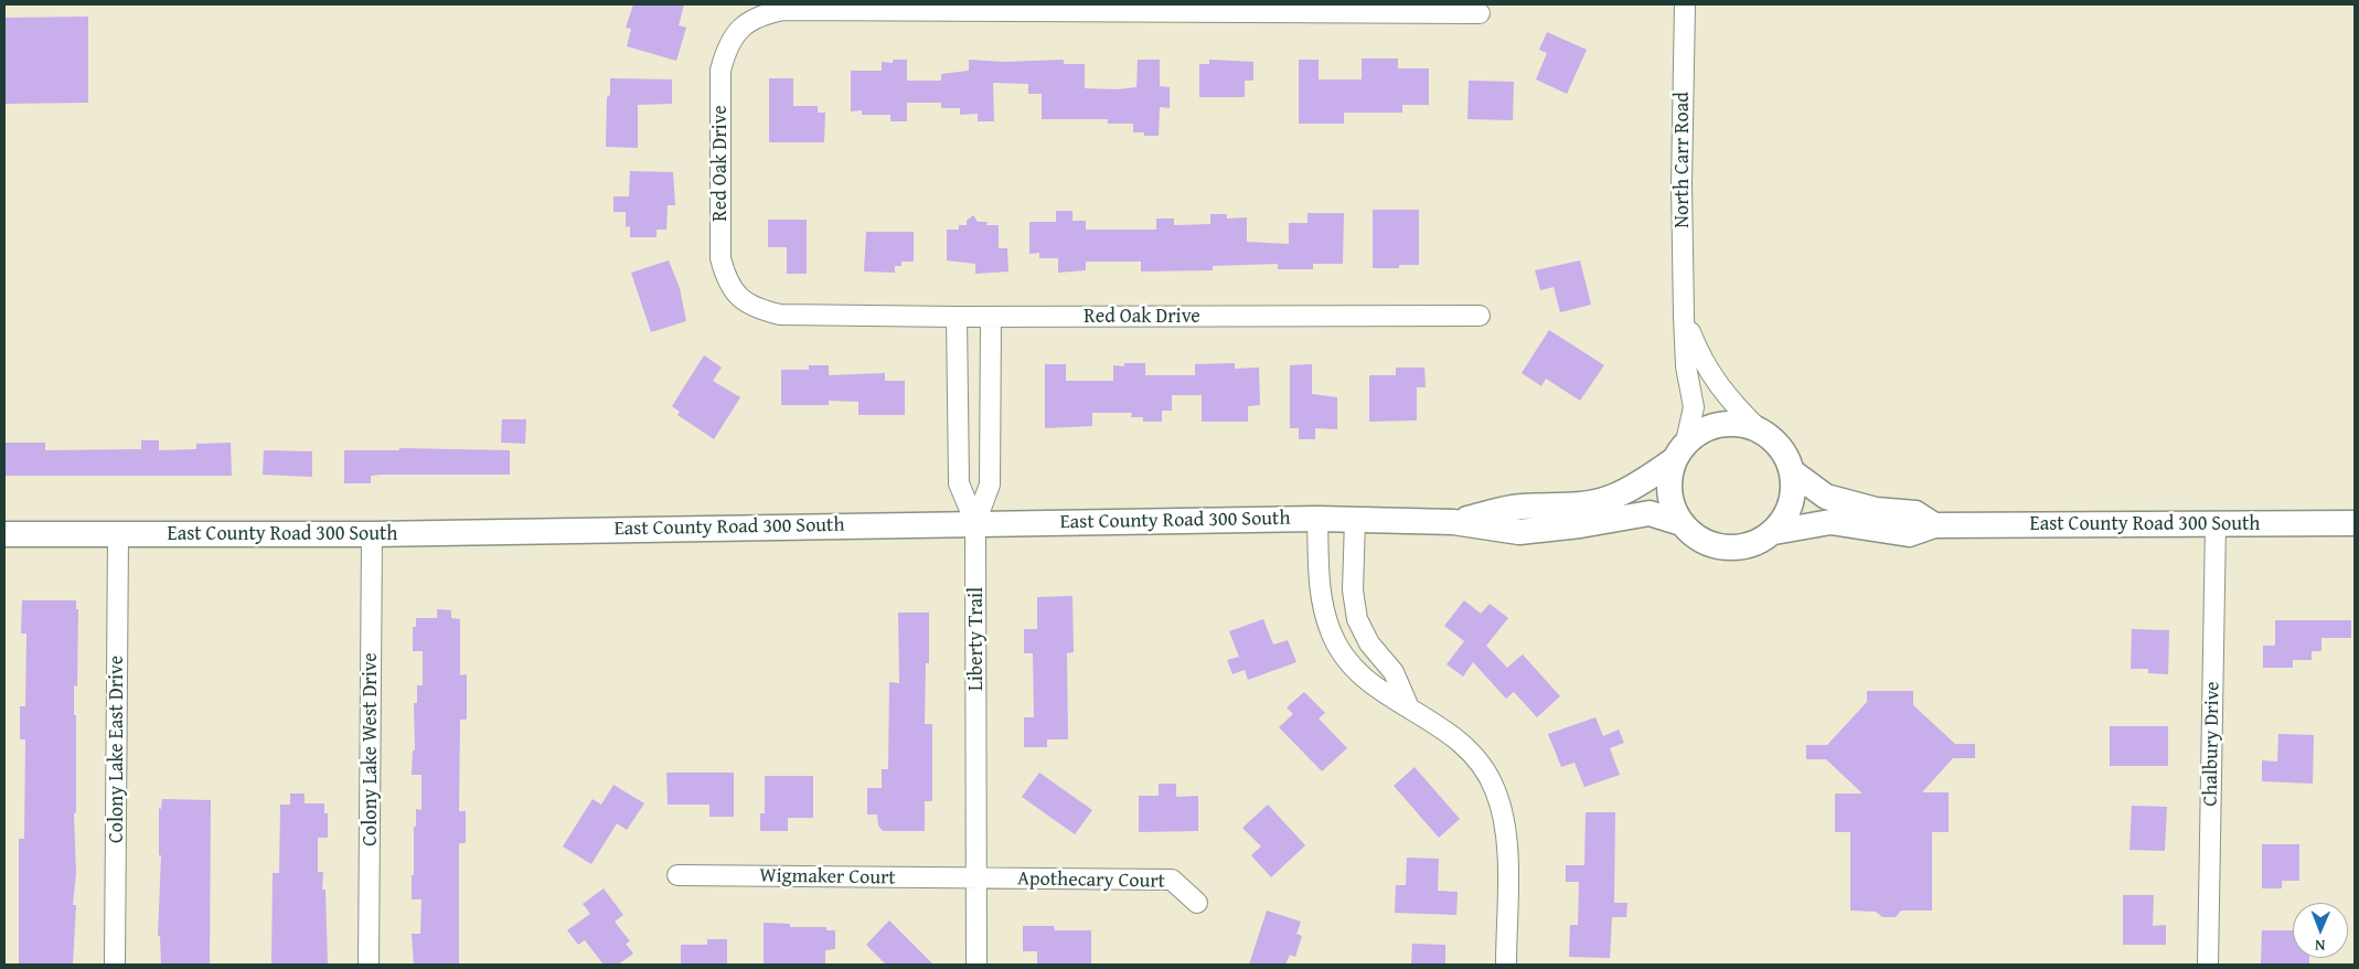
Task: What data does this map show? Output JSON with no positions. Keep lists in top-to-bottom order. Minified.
{"streets":{"street":["North Carr Road","Red Oak Drive","East County Road 300 South","Liberty Trail","Chalbury Drive","Colony Lake East Drive","Colony Lake West Drive","Wigmaker Court","Apothecary Court"]},"crossings":[["North Carr Road","East County Road 300 South"],["Red Oak Drive","Liberty Trail"],["East County Road 300 South","Liberty Trail"],["East County Road 300 South","Chalbury Drive"],["East County Road 300 South","Colony Lake East Drive"],["East County Road 300 South","Colony Lake West Drive"],["Liberty Trail","Wigmaker Court"],["Liberty Trail","Apothecary Court"],["Wigmaker Court","Apothecary Court"]],"north":"bottom"}
